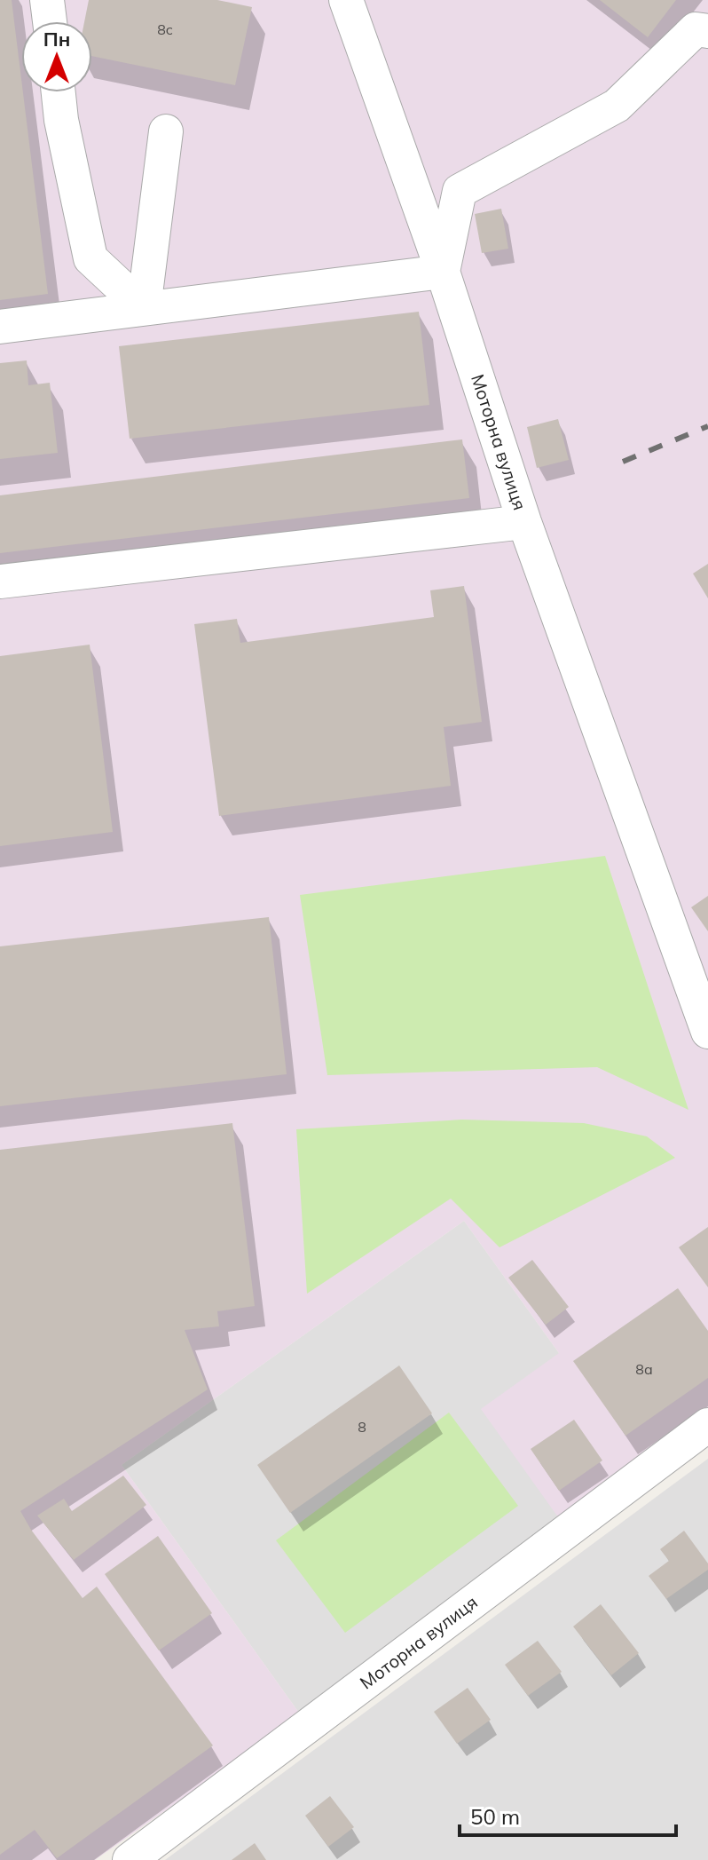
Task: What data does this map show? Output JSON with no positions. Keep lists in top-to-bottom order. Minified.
{"streets":{"street":["Моторна вулиця"]},"house_numbers":["8с","8а","8"],"scale_bar":"50 m","north":"top"}
